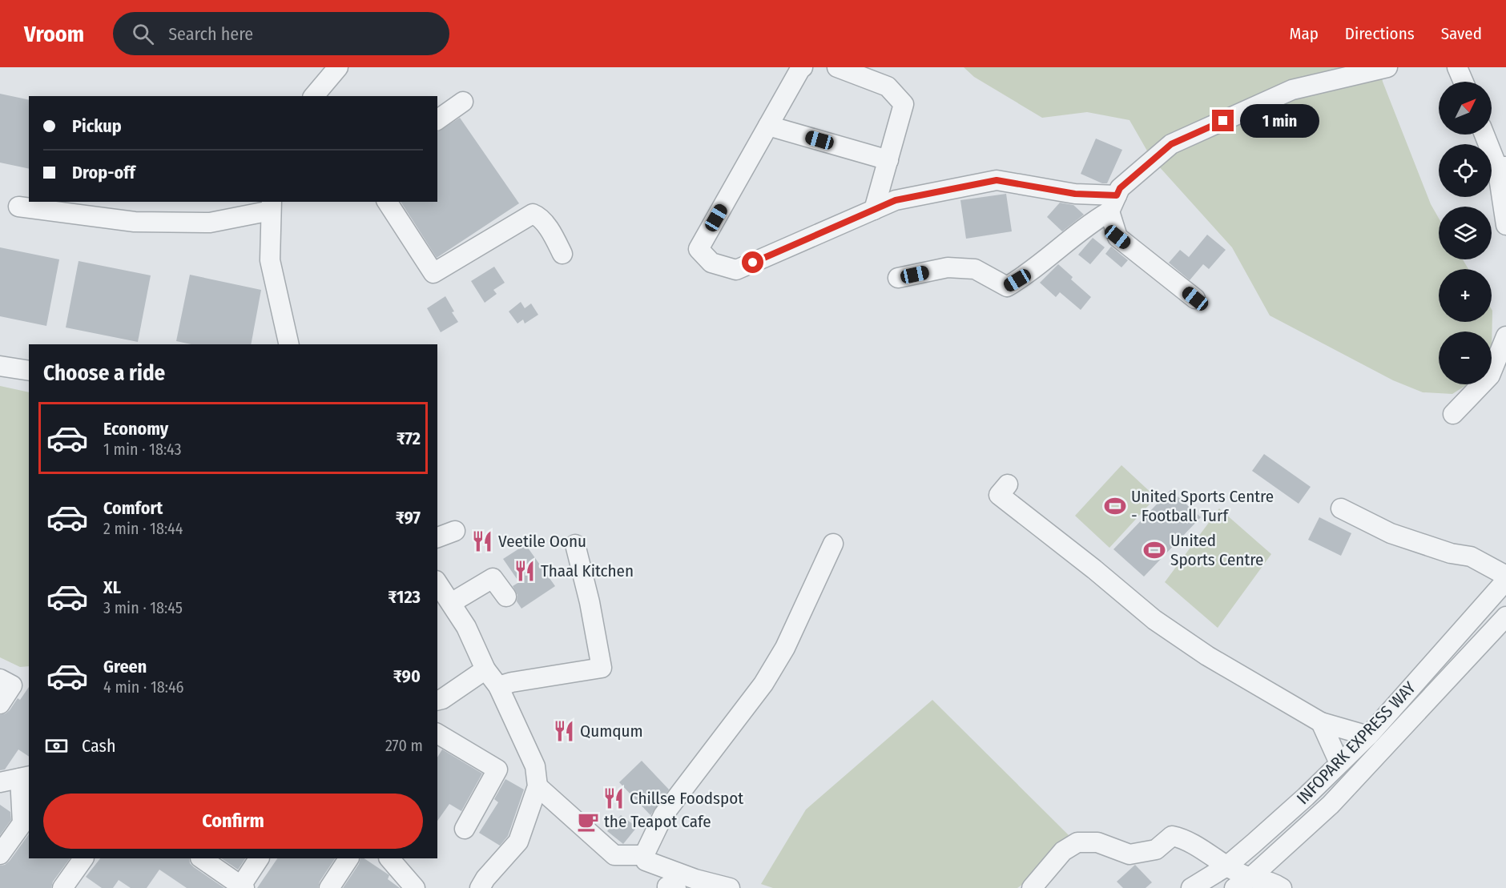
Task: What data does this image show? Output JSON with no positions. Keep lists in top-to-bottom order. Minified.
{"streets":{"street":["INFOPARK EXPRESS WAY"]},"places":{"sports":["United Sports Centre - Football Turf","United Sports Centre"],"restaurant":["Veetile Oonu","Thaal Kitchen","Qumqum","Chillse Foodspot"],"cafe":["the Teapot Cafe"]},"north":"top right","page":{"header":"Vroom","search":"Search here","nav":["Map","Directions","Saved"],"map_buttons":["+","−"],"banner":["Pickup","Drop-off"],"bubble":"1 min","heading":"Choose a ride","list":[{"name":"Economy","note":"1 min · 18:43","value":"₹72"},{"name":"Comfort","note":"2 min · 18:44","value":"₹97"},{"name":"XL","note":"3 min · 18:45","value":"₹123"},{"name":"Green","note":"4 min · 18:46","value":"₹90"}],"pay":["Cash","270 m"],"buttons":"Confirm"}}
